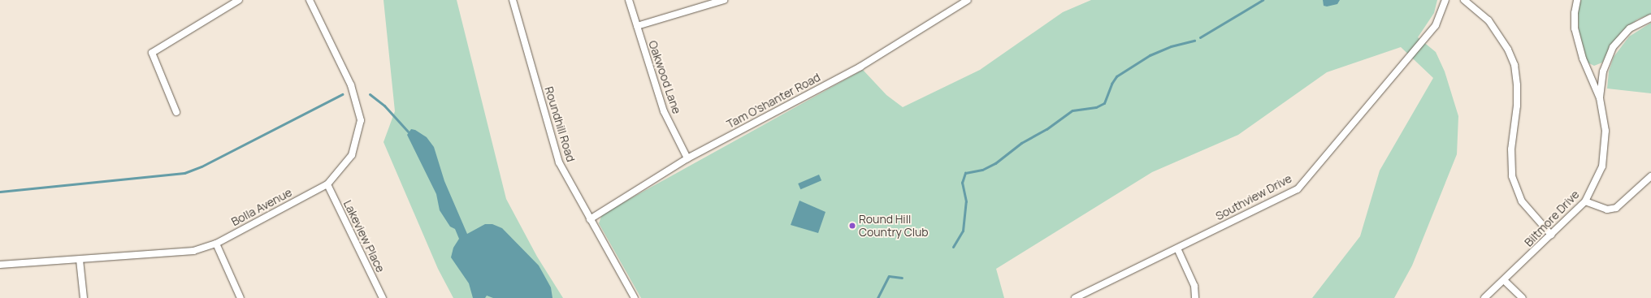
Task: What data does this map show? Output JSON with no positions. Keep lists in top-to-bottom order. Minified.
{"streets":{"street":["Oakwood Lane","Tam O'shanter Road","Roundhill Road","Southview Drive","Bolla Avenue","Biltmore Drive","Lakeview Place"]},"crossings":[["Oakwood Lane","Tam O'shanter Road"],["Tam O'shanter Road","Roundhill Road"],["Bolla Avenue","Lakeview Place"]],"places":["Round Hill Country Club"]}
